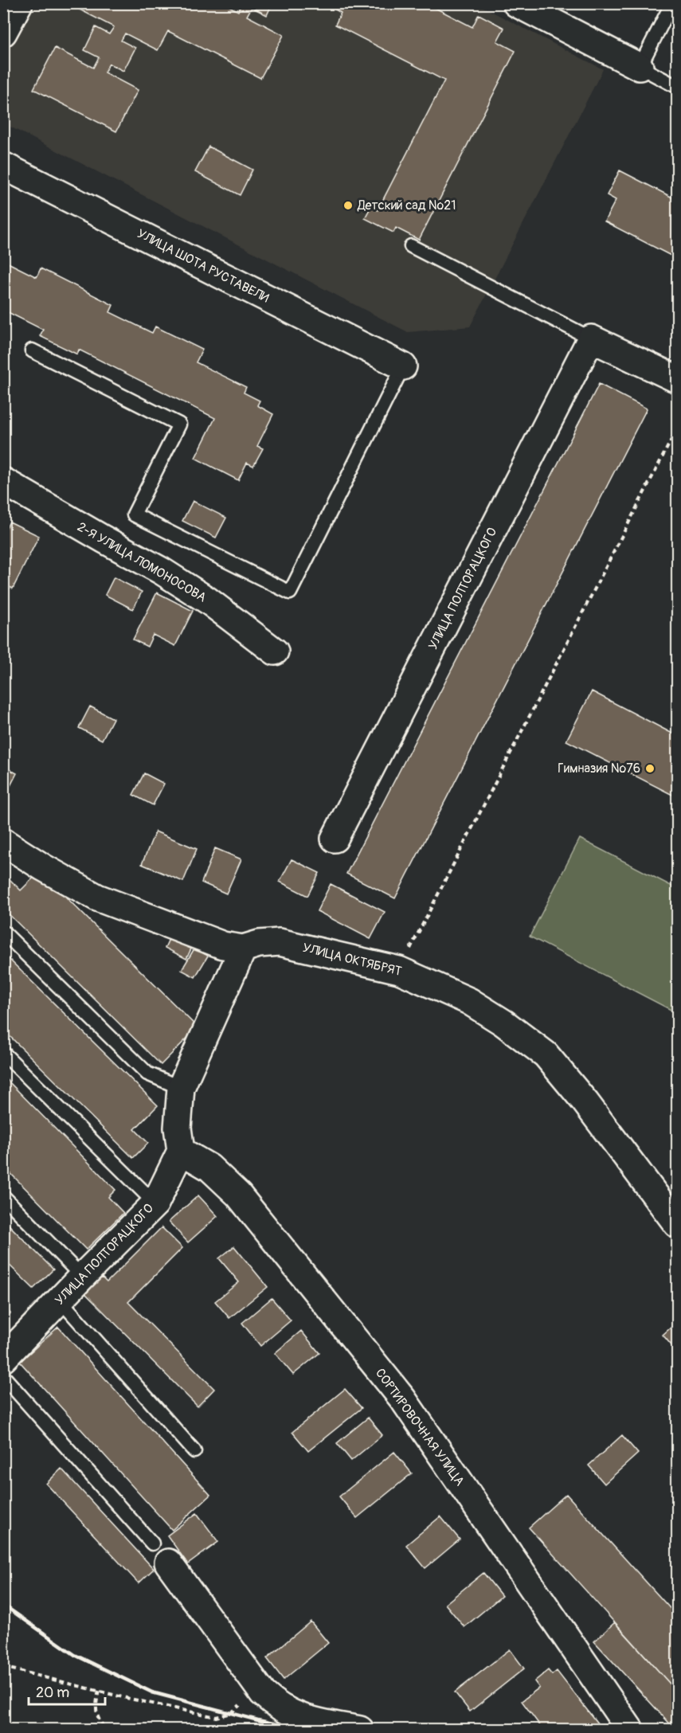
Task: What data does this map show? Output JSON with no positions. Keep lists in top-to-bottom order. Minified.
{"streets":{"street":["УЛИЦА ШОТА РУСТАВЕЛИ","2-Я УЛИЦА ЛОМОНОСОВА","УЛИЦА ПОЛТОРАЦКОГО","УЛИЦА ОКТЯБРЯТ","СОРТИРОВОЧНАЯ УЛИЦА"]},"crossings":[["УЛИЦА ПОЛТОРАЦКОГО","СОРТИРОВОЧНАЯ УЛИЦА"]],"places":["Детский сад №21","Гимназия №76"],"scale_bar":"20 m"}
